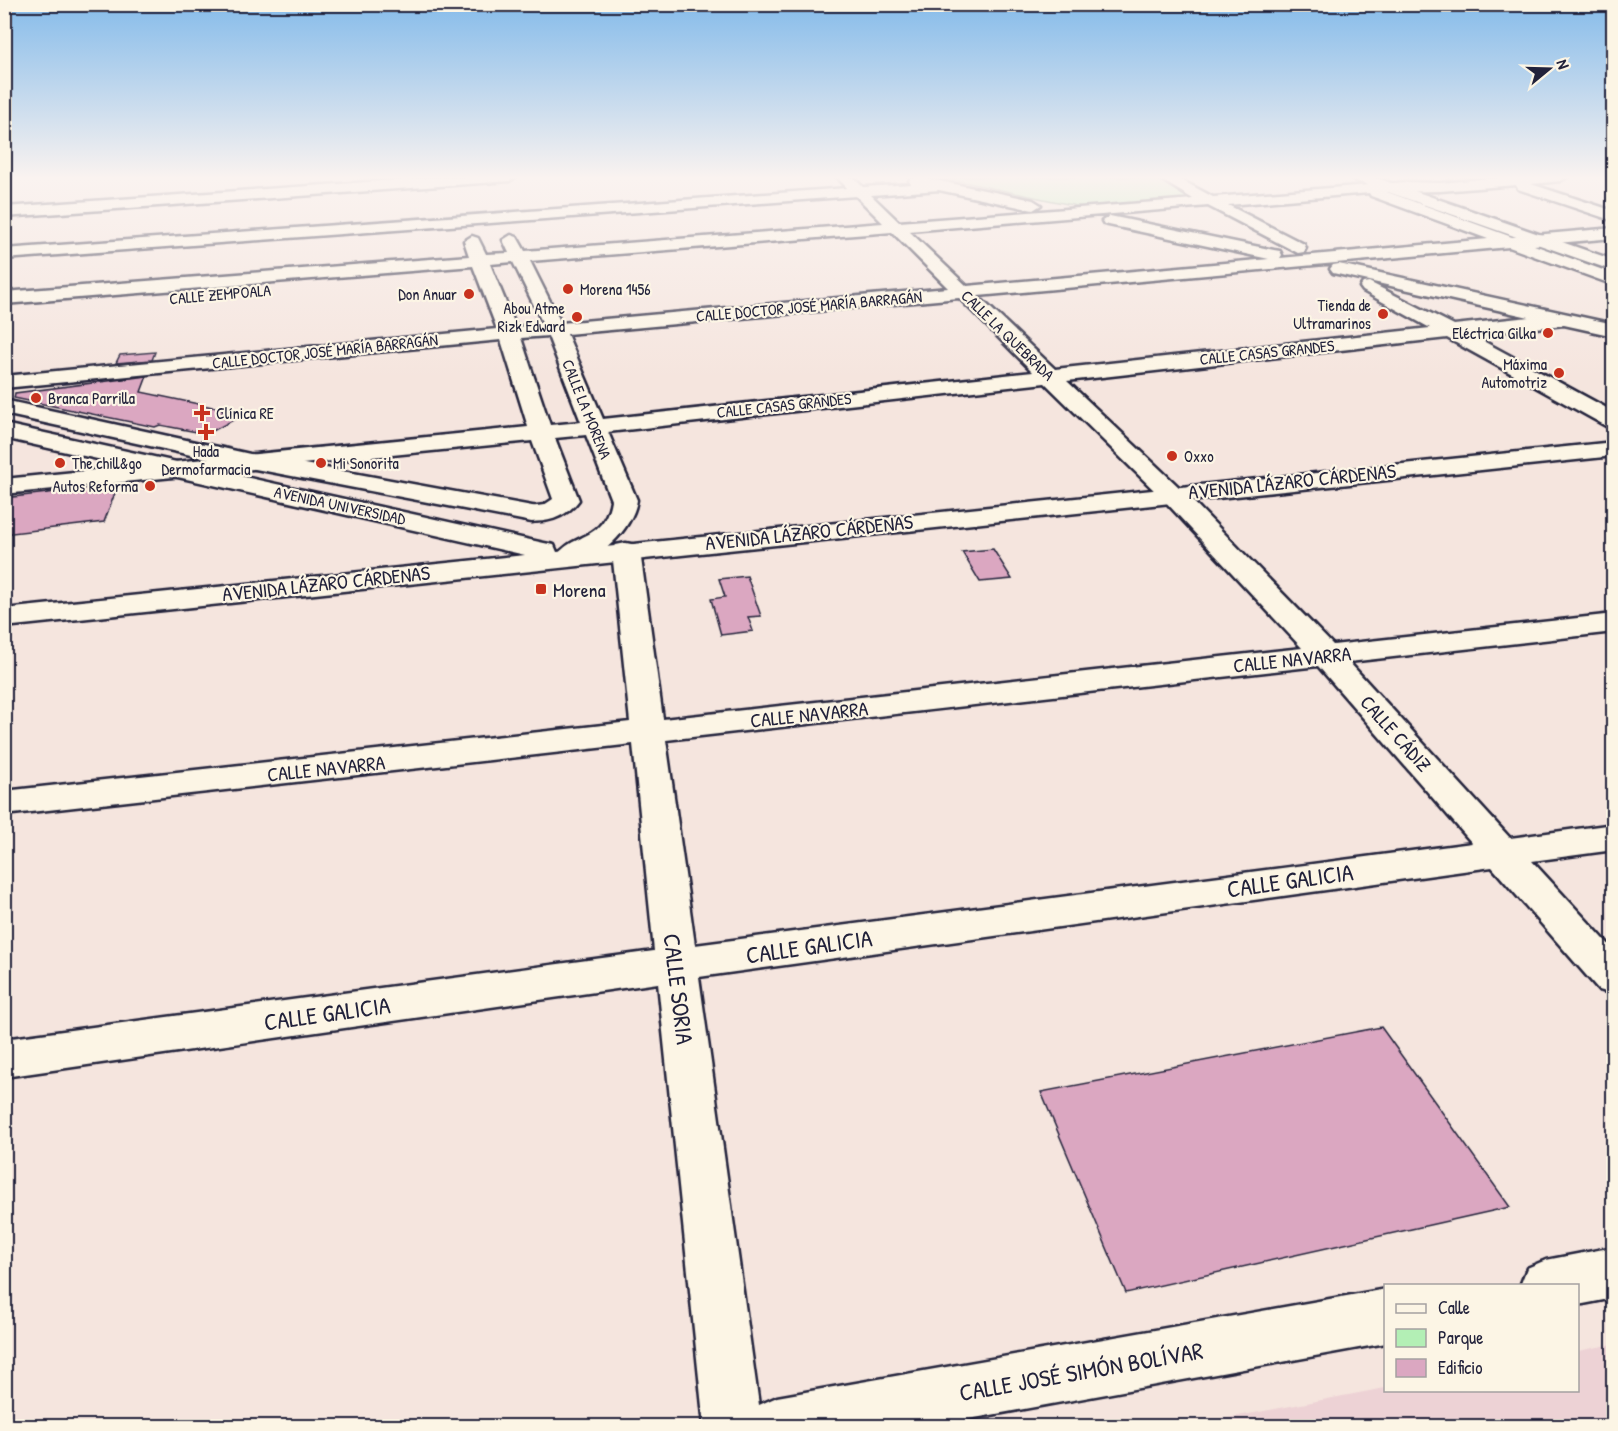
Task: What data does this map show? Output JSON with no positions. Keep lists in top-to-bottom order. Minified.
{"streets":{"street":["CALLE ZEMPOALA","CALLE DOCTOR JOSÉ MARÍA BARRAGÁN","CALLE LA QUEBRADA","CALLE CASAS GRANDES","CALLE LA MORENA","AVENIDA LÁZARO CÁRDENAS","AVENIDA UNIVERSIDAD","CALLE NAVARRA","CALLE CÁDIZ","CALLE GALICIA","CALLE SORIA","CALLE JOSÉ SIMÓN BOLÍVAR"]},"crossings":[["CALLE ZEMPOALA","CALLE LA MORENA"],["CALLE DOCTOR JOSÉ MARÍA BARRAGÁN","CALLE LA QUEBRADA"],["CALLE DOCTOR JOSÉ MARÍA BARRAGÁN","CALLE LA MORENA"],["CALLE LA QUEBRADA","CALLE CASAS GRANDES"],["CALLE LA QUEBRADA","AVENIDA LÁZARO CÁRDENAS"],["CALLE LA QUEBRADA","CALLE CÁDIZ"],["CALLE CASAS GRANDES","CALLE LA MORENA"],["CALLE CASAS GRANDES","AVENIDA UNIVERSIDAD"],["CALLE LA MORENA","AVENIDA LÁZARO CÁRDENAS"],["CALLE LA MORENA","AVENIDA UNIVERSIDAD"],["AVENIDA LÁZARO CÁRDENAS","AVENIDA UNIVERSIDAD"],["AVENIDA LÁZARO CÁRDENAS","CALLE CÁDIZ"],["AVENIDA LÁZARO CÁRDENAS","CALLE SORIA"],["CALLE NAVARRA","CALLE CÁDIZ"],["CALLE NAVARRA","CALLE SORIA"],["CALLE CÁDIZ","CALLE GALICIA"],["CALLE GALICIA","CALLE SORIA"]],"places":{"other":["Morena 1456","Don Anuar","Tienda de Ultramarinos","Abou Atme Rizk Edward","Eléctrica Gilka","Máxima Automotriz","Branca Parrilla","Oxxo","The chill&go","Mi Sonorita","Autos Reforma"],"health":["Clínica RE","Hada Dermofarmacia"],"transit":["Morena"]},"legend":["Calle","Parque","Edificio"],"north":"right"}
